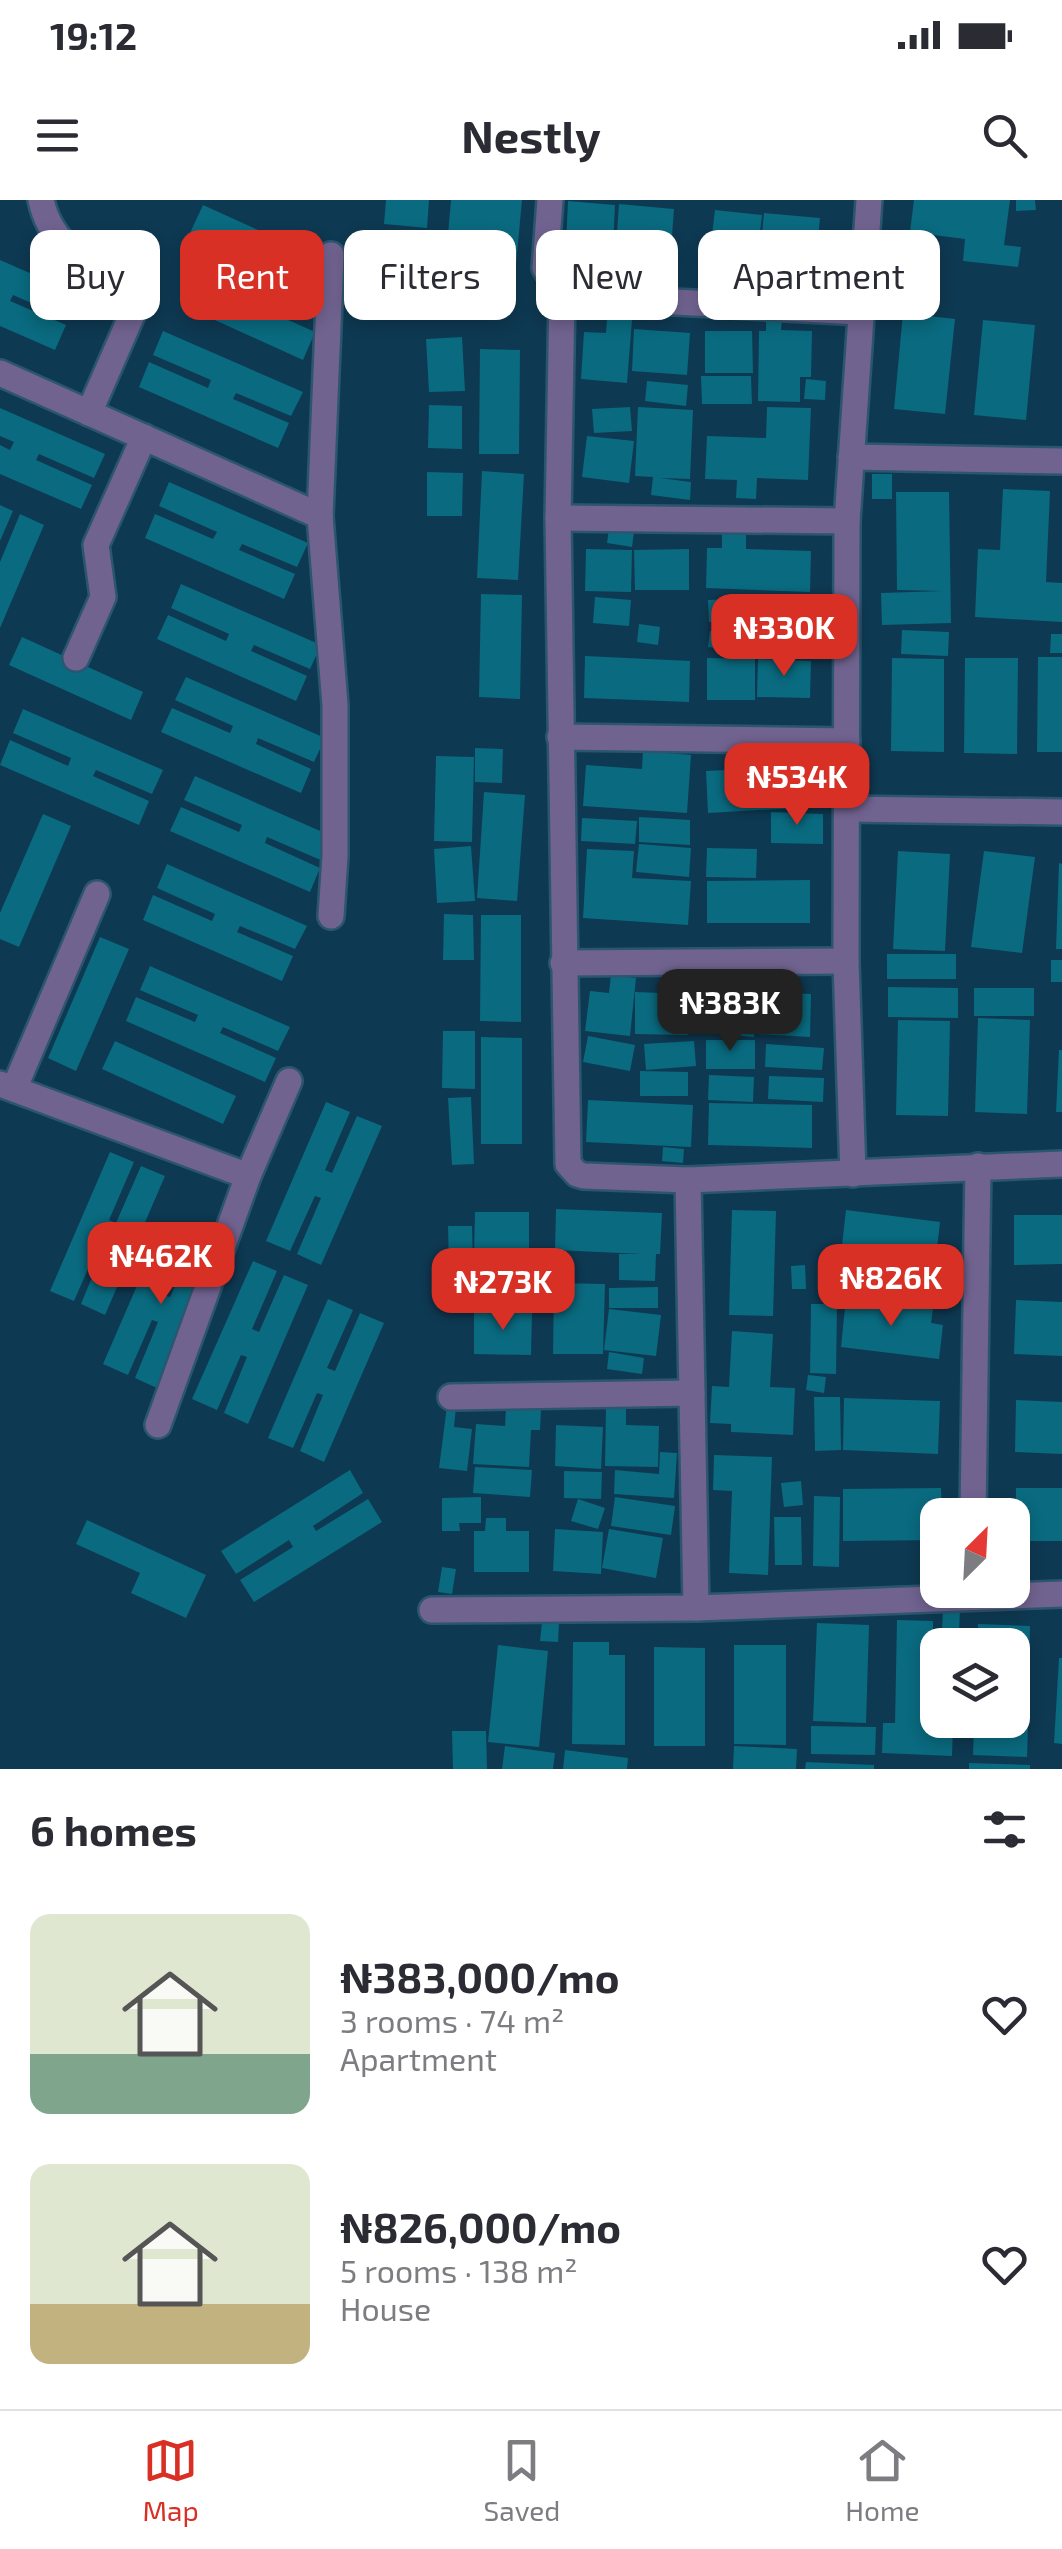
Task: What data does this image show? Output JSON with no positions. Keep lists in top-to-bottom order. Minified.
{"north":"top right","page":{"status":"19:12","header":"Nestly","chip":["Buy","Rent","Filters","New","Apartment"],"price":["₦330K","₦534K","₦383K","₦462K","₦826K","₦273K"],"heading":"6 homes","list":[{"name":"₦383,000/mo","note":"3 rooms · 74 m² · Apartment"},{"name":"₦826,000/mo","note":"5 rooms · 138 m² · House"}],"tabs":["Map","Saved","Home"]}}
